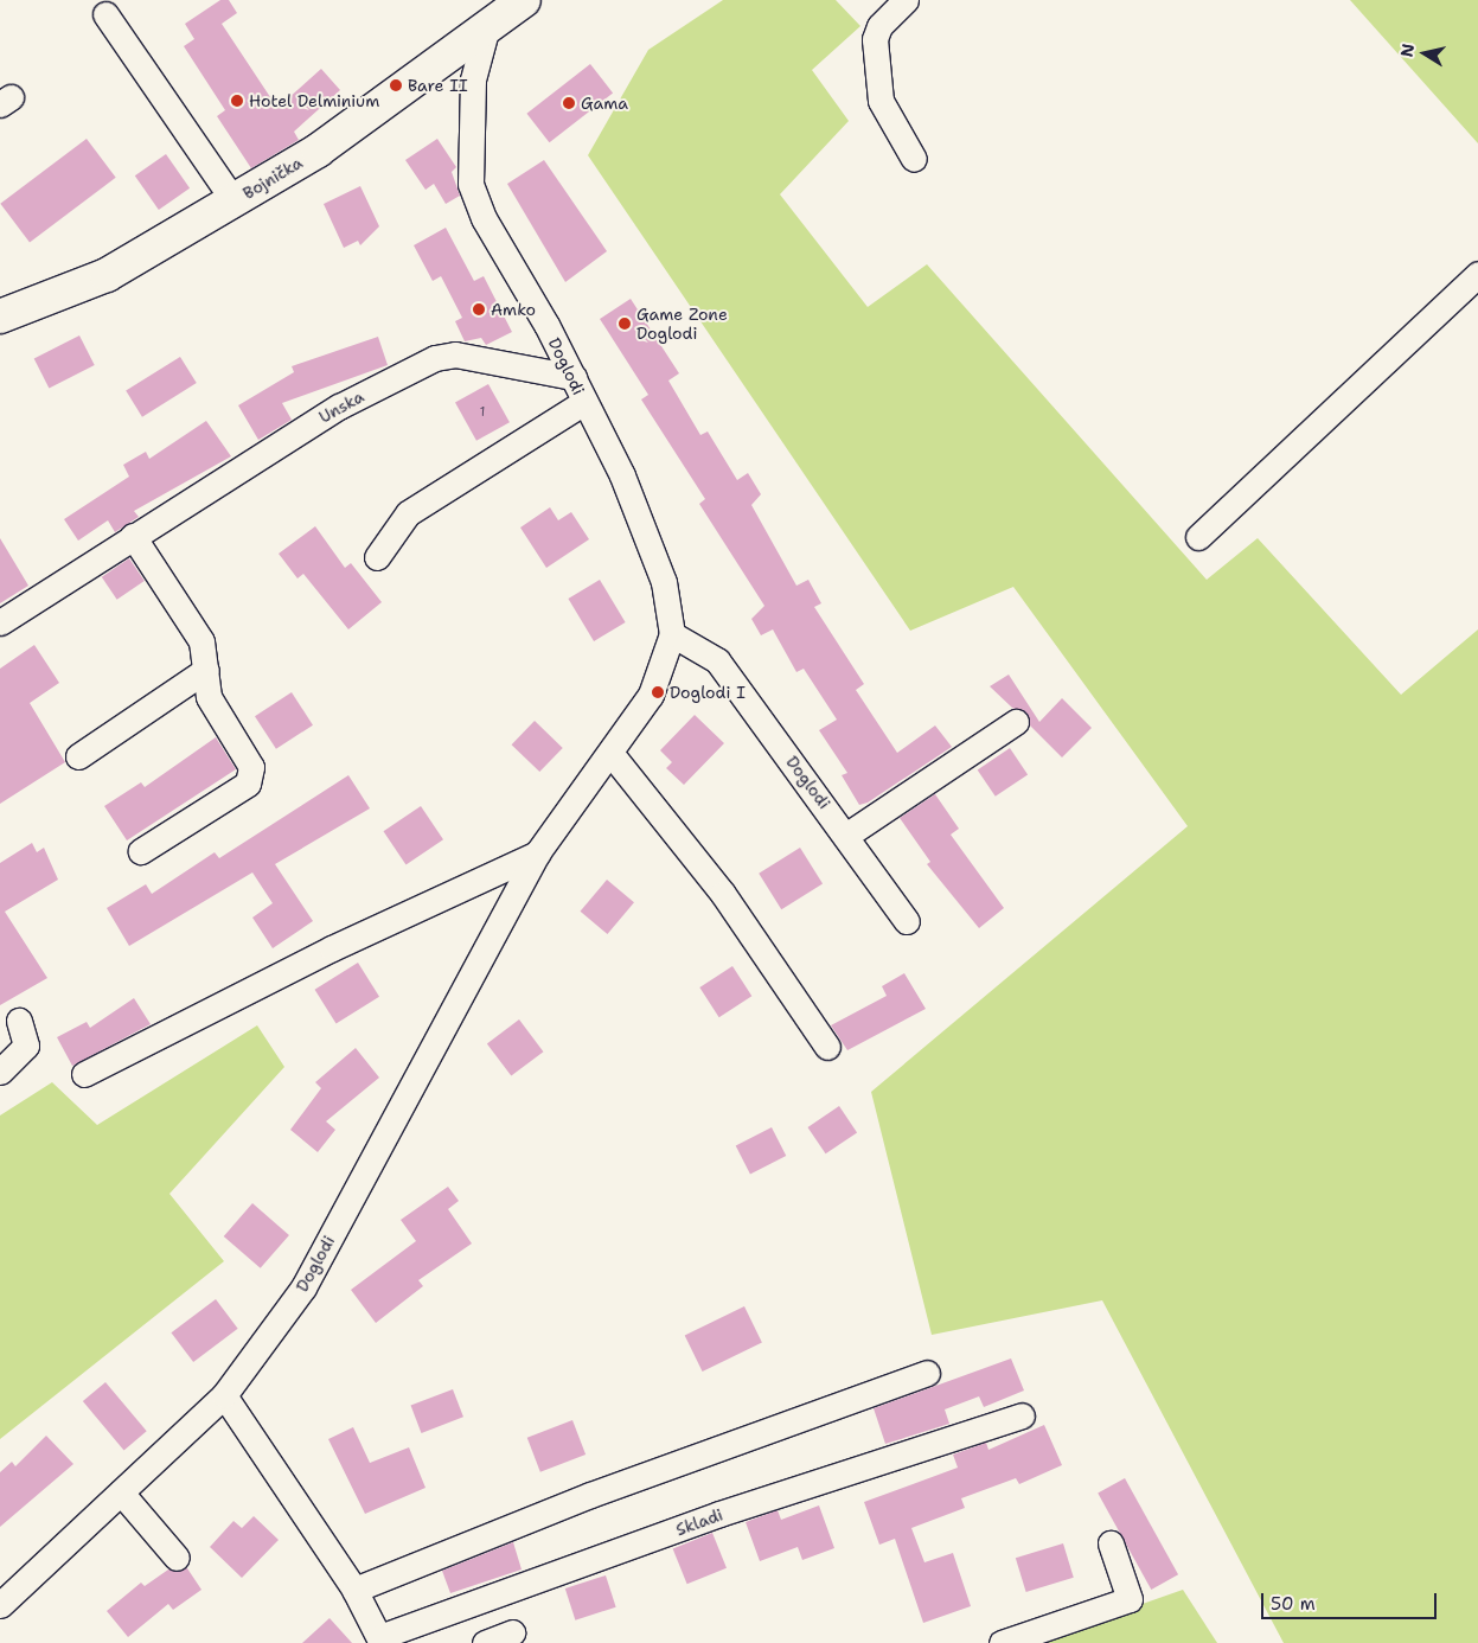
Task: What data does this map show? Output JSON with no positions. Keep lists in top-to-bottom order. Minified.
{"streets":{"main road":["Bojnička"],"street":["Doglodi","Unska","Skladi"]},"crossings":[["Bojnička","Doglodi"],["Doglodi","Unska"],["Doglodi","Skladi"]],"places":["Bare II","Hotel Delminium","Gama","Amko","Game Zone Doglodi","Doglodi I"],"house_numbers":["1"],"scale_bar":"50 m","north":"left"}
